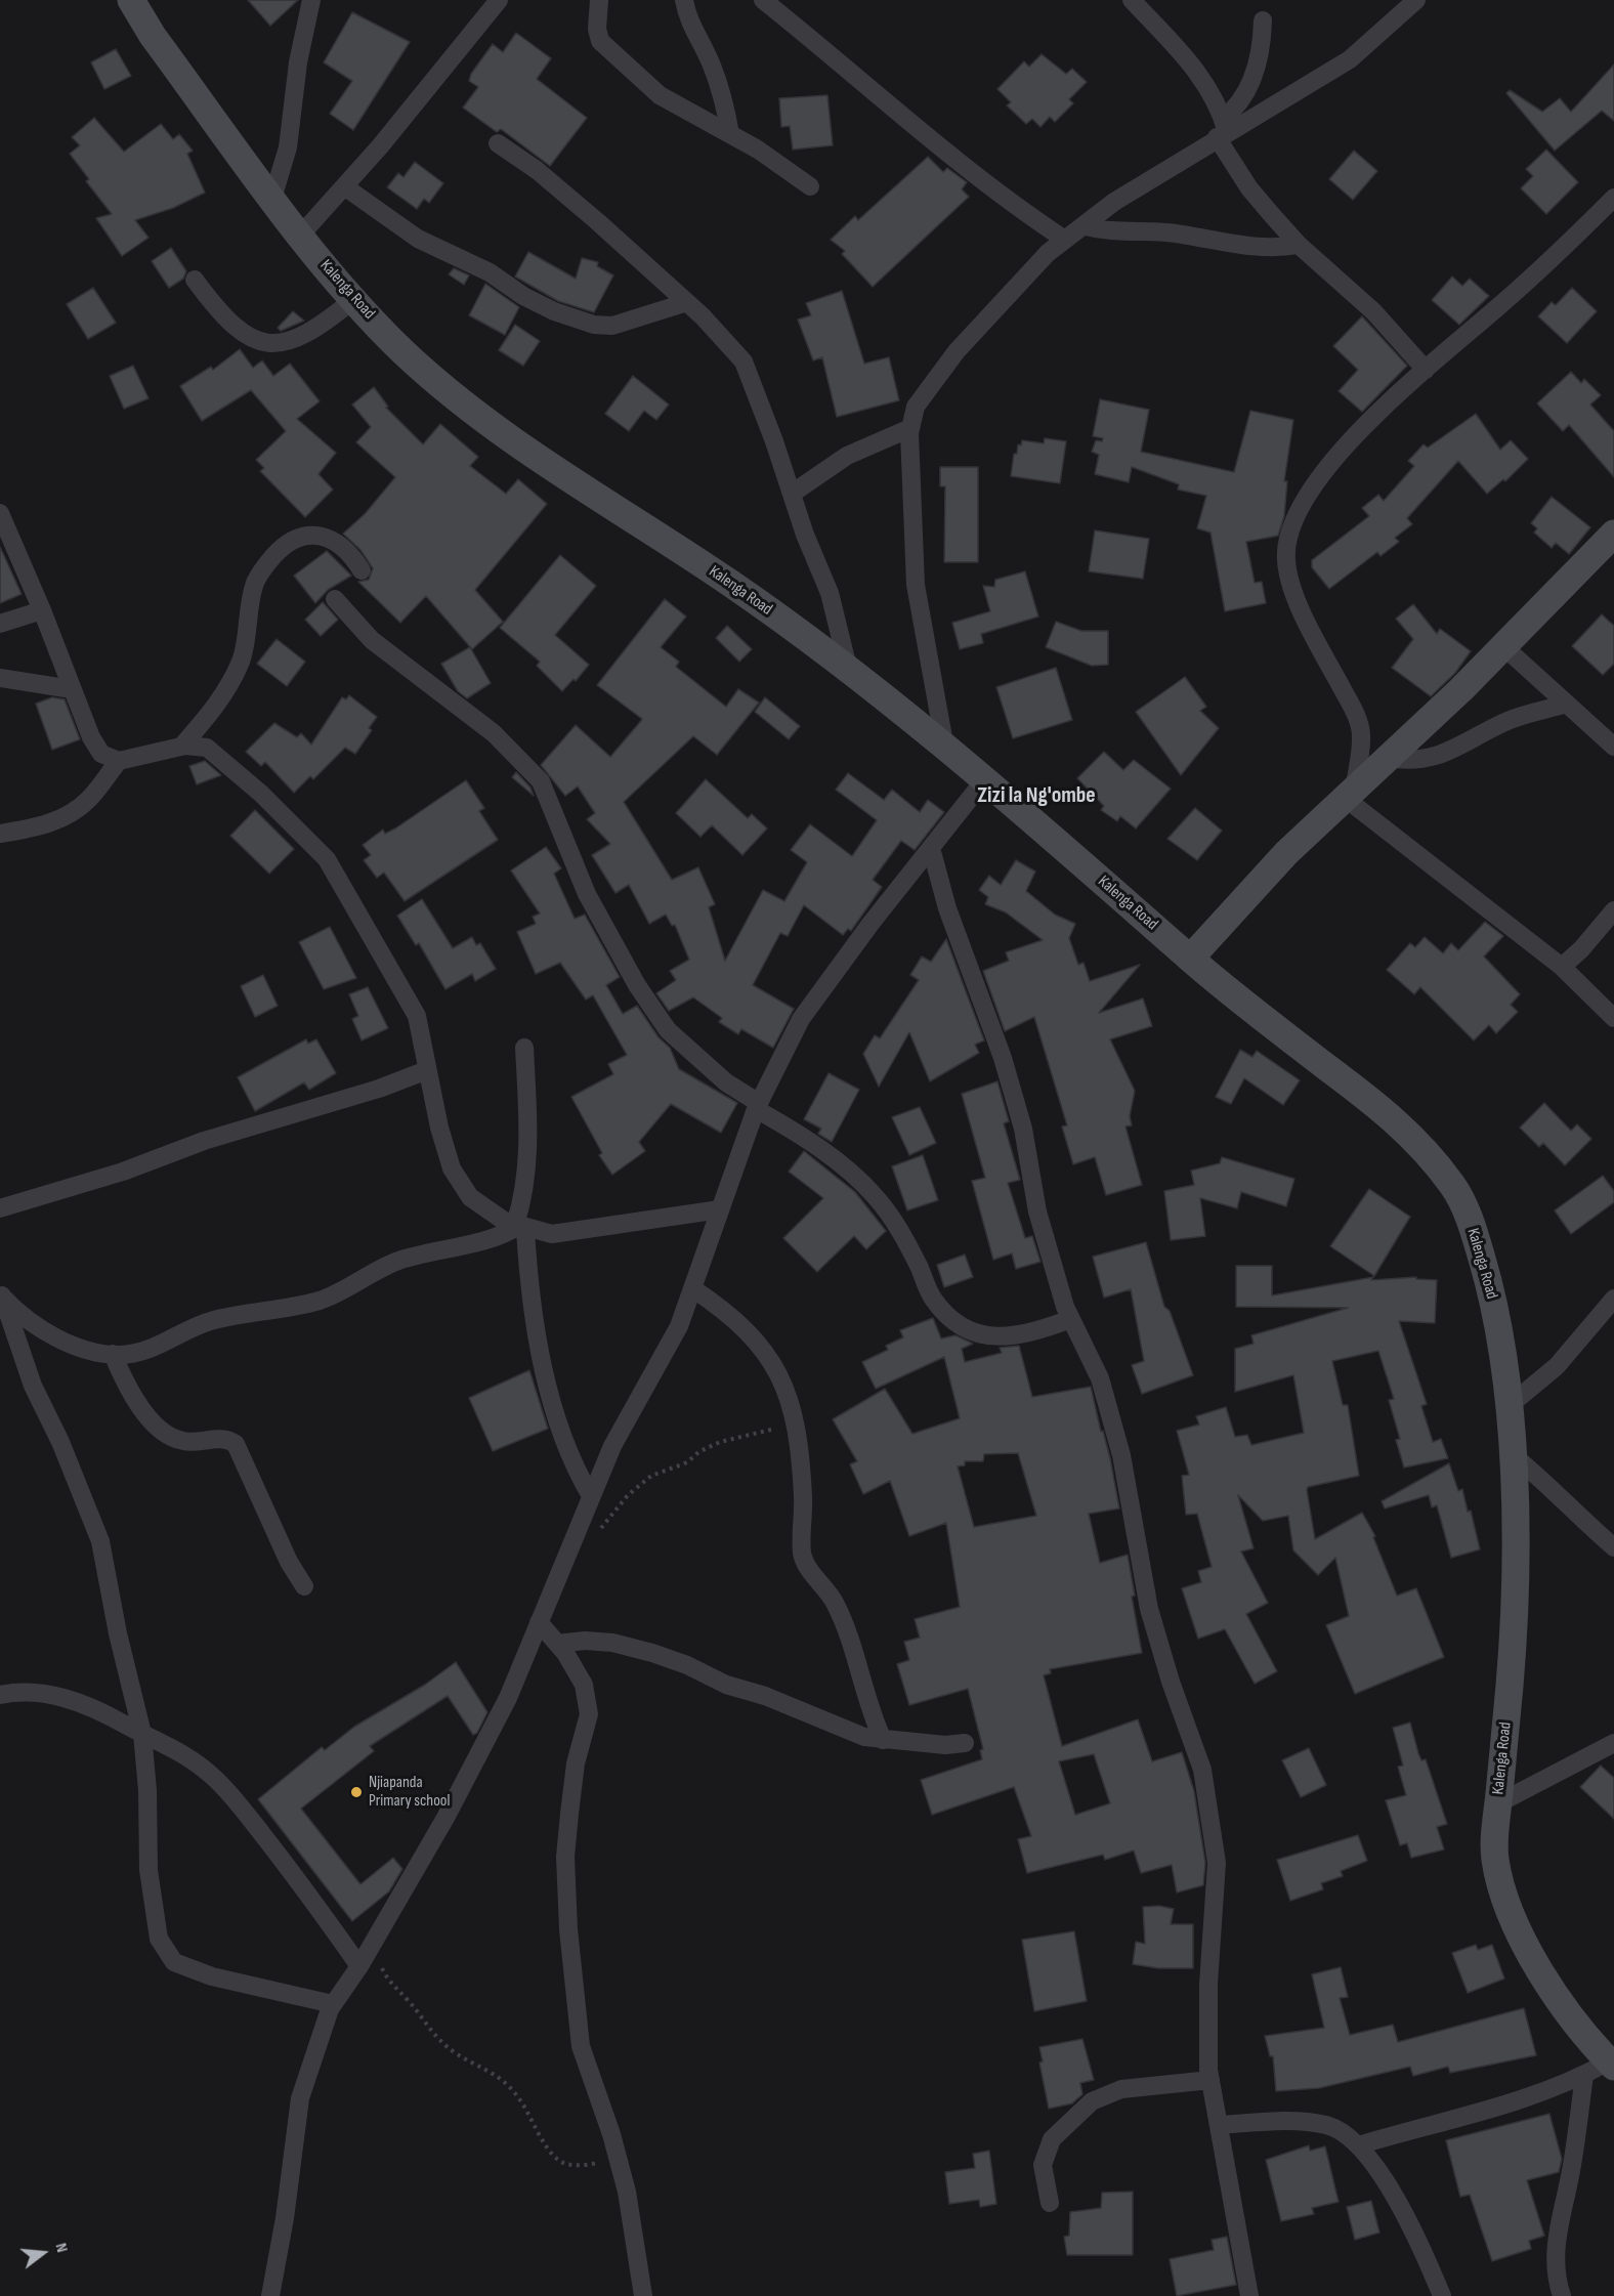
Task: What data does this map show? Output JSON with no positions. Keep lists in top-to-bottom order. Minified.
{"streets":{"main road":["Kalenga Road"]},"districts":["Zizi la Ng'ombe"],"places":["Njiapanda Primary school"],"north":"right"}
